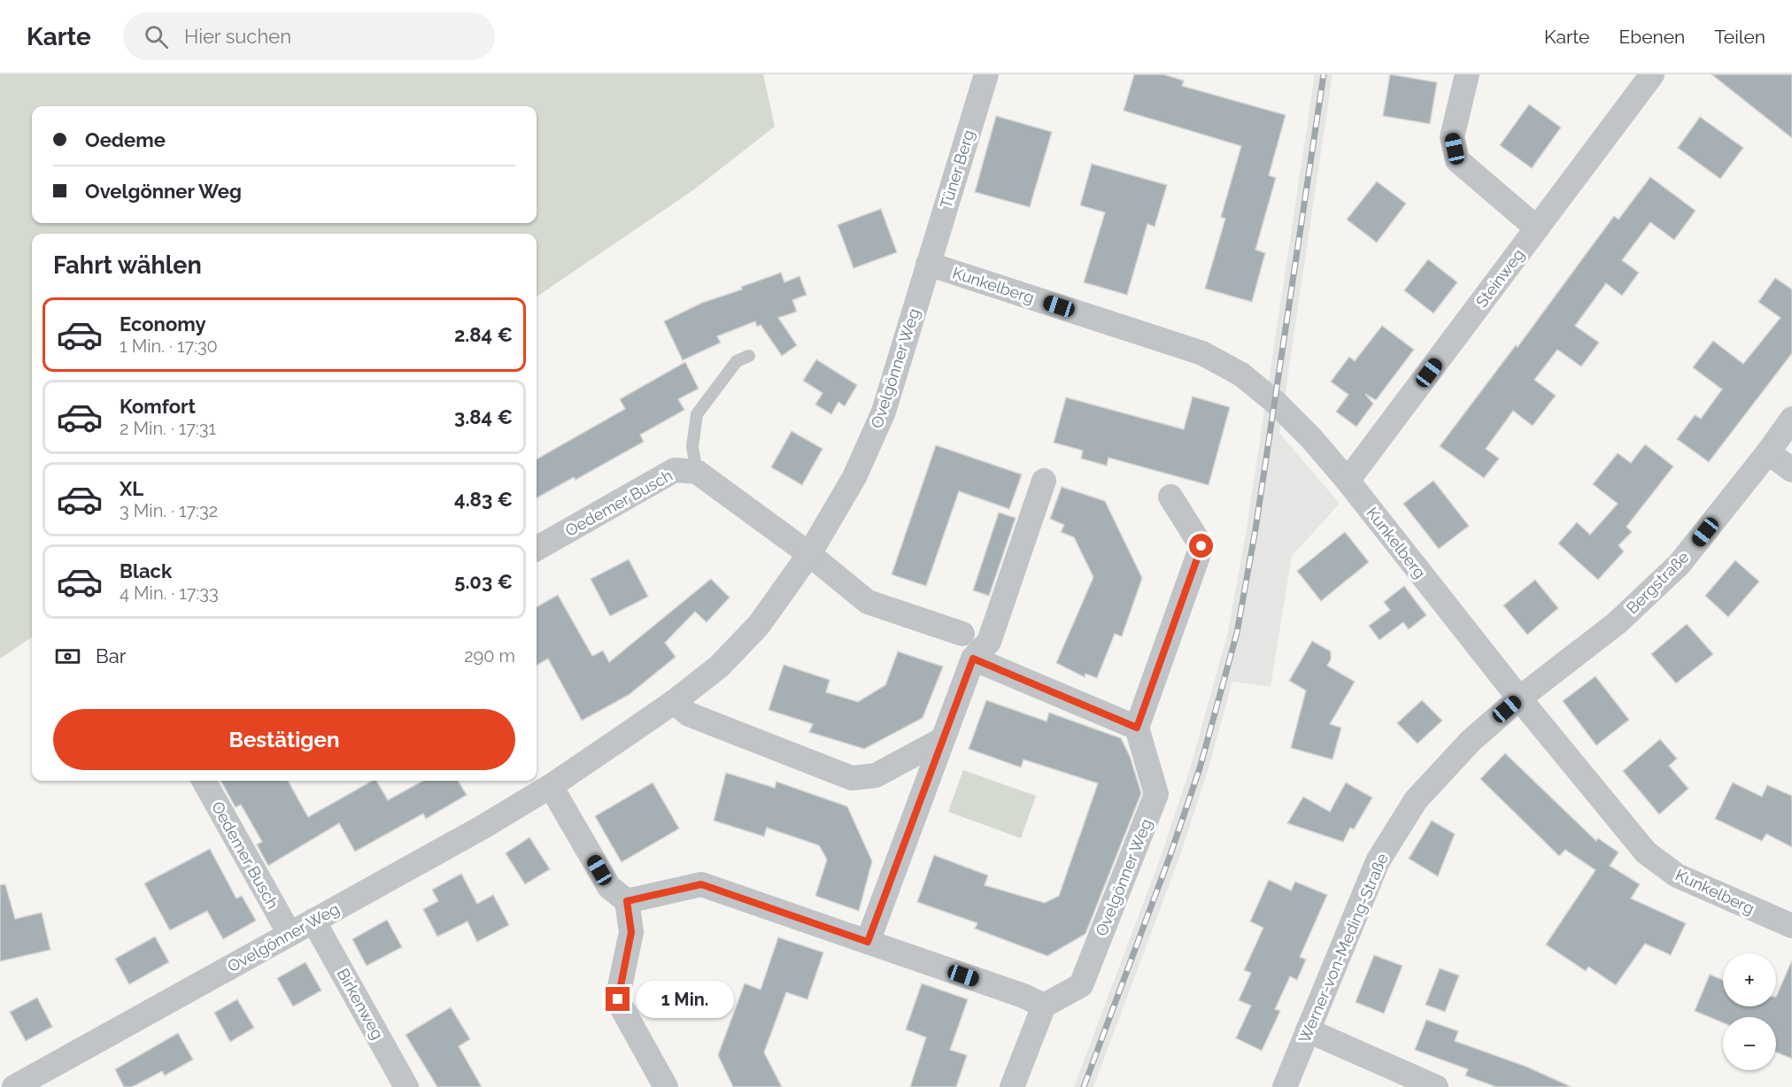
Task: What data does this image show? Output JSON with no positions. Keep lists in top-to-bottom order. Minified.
{"streets":{"street":["Tüner Berg","Steinweg","Kunkelberg","Ovelgönner Weg","Oedemer Busch","Bergstraße","Werner-von-Meding-Straße","Birkenweg"]},"crossings":[["Tüner Berg","Kunkelberg"],["Tüner Berg","Ovelgönner Weg"],["Steinweg","Kunkelberg"],["Kunkelberg","Ovelgönner Weg"],["Kunkelberg","Bergstraße"],["Kunkelberg","Werner-von-Meding-Straße"],["Ovelgönner Weg","Oedemer Busch"],["Ovelgönner Weg","Birkenweg"],["Bergstraße","Werner-von-Meding-Straße"]],"page":{"header":"Karte","search":"Hier suchen","nav":["Karte","Ebenen","Teilen"],"banner":["Oedeme","Ovelgönner Weg"],"heading":"Fahrt wählen","list":[{"name":"Economy","note":"1 Min. · 17:30","value":"2.84 €"},{"name":"Komfort","note":"2 Min. · 17:31","value":"3.84 €"},{"name":"XL","note":"3 Min. · 17:32","value":"4.83 €"},{"name":"Black","note":"4 Min. · 17:33","value":"5.03 €"}],"pay":["Bar","290 m"],"buttons":"Bestätigen","map_buttons":["+","−"],"bubble":"1 Min."}}
